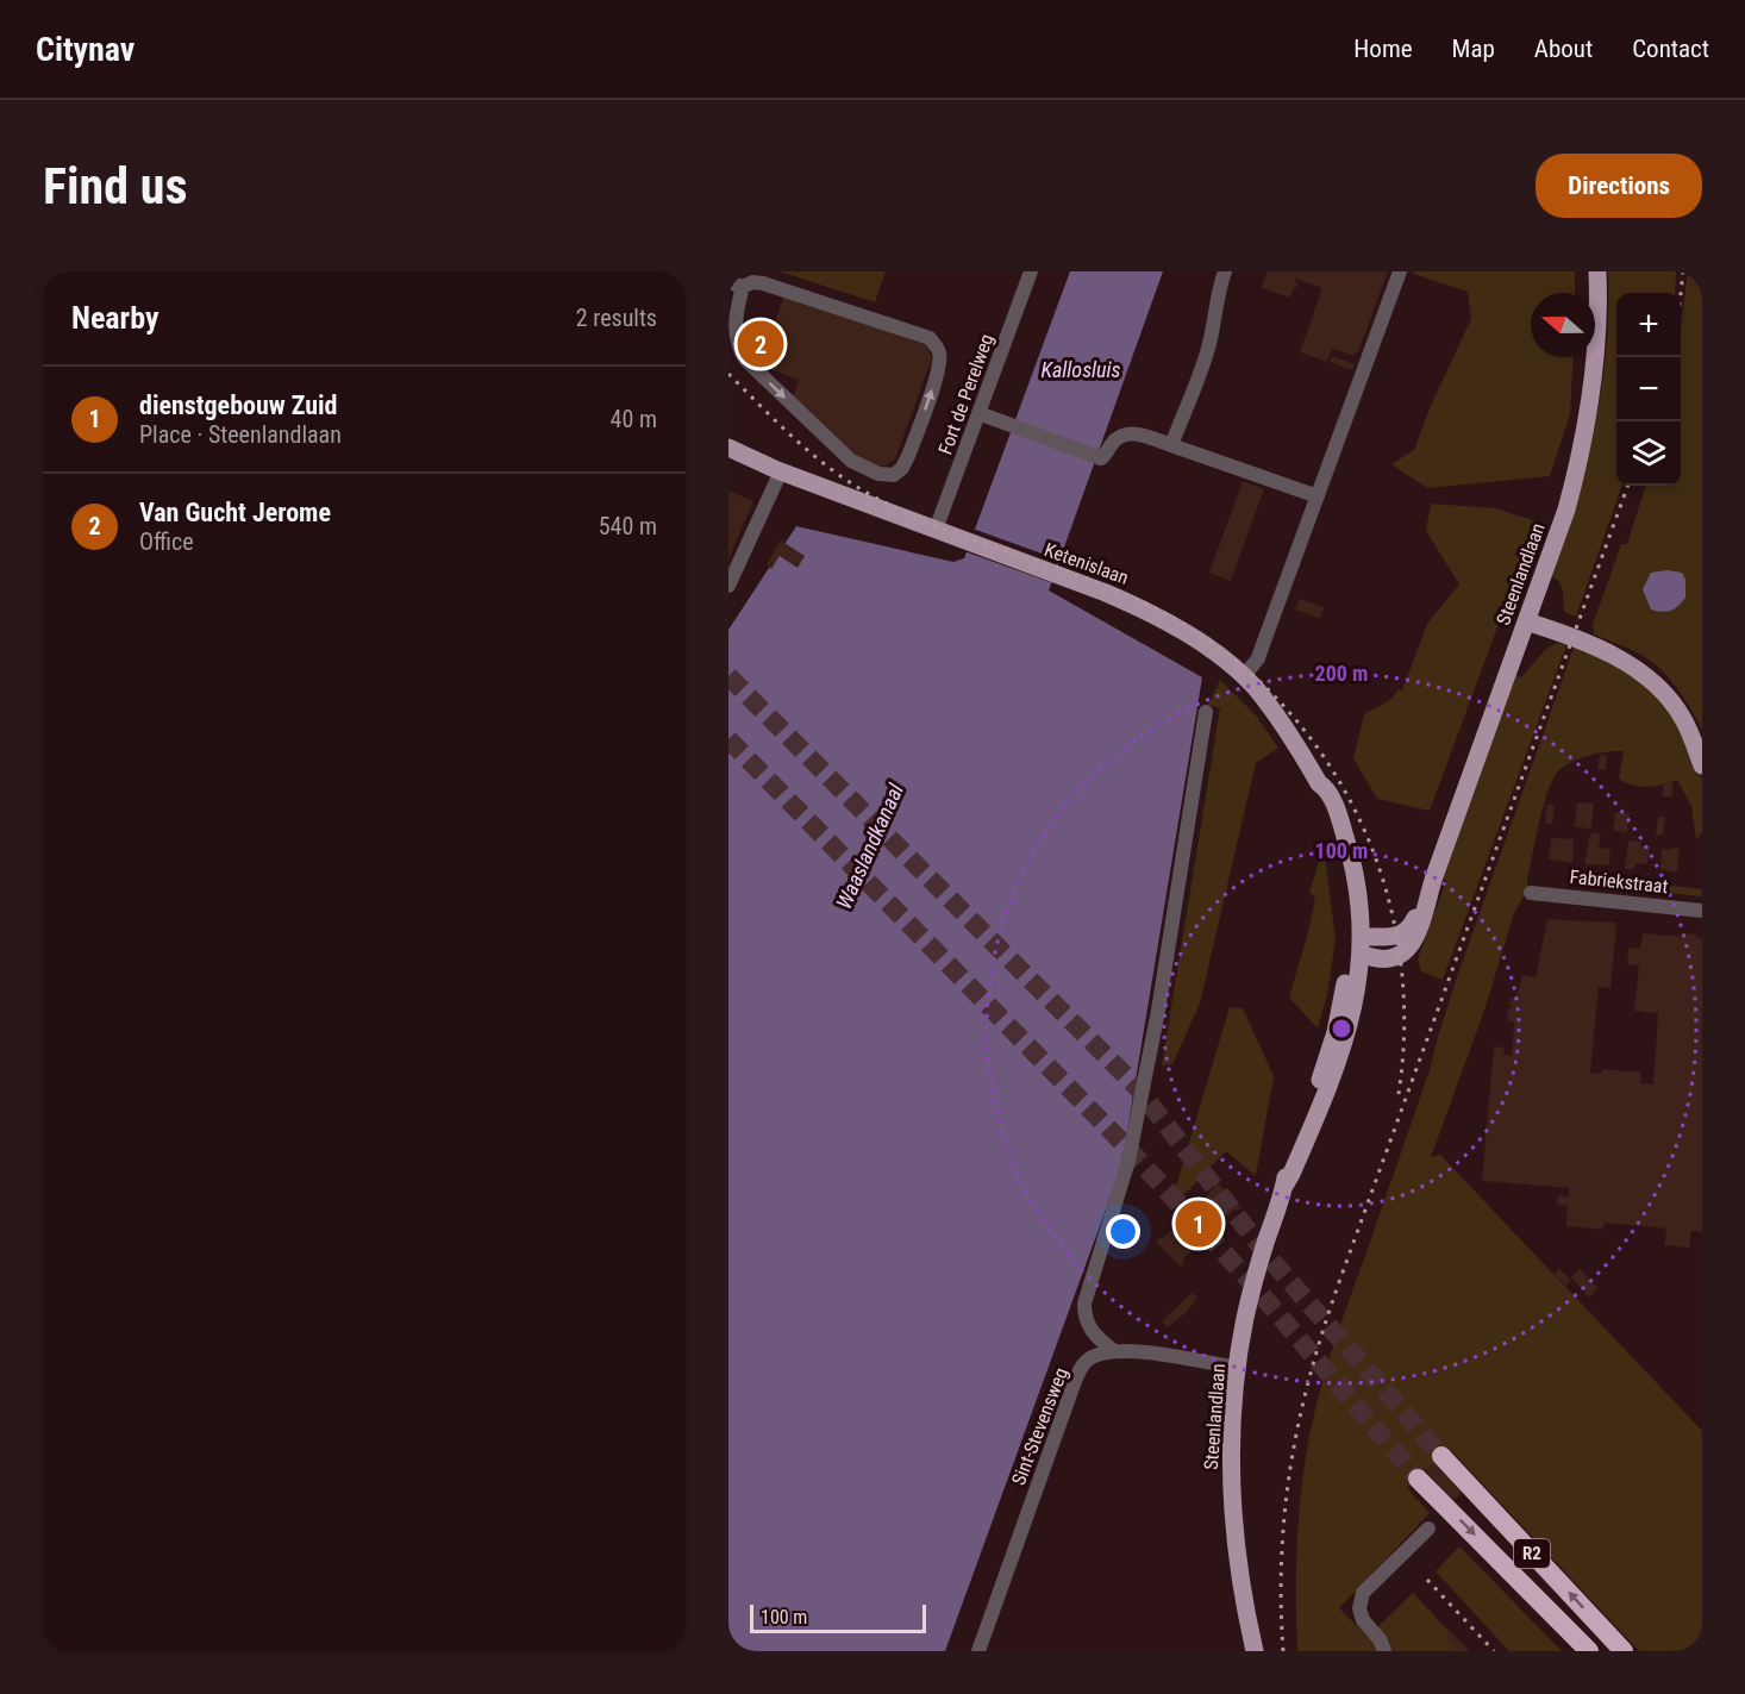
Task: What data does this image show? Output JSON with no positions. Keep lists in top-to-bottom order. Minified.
{"streets":{"highway":["R2"],"main road":["Ketenislaan","Steenlandlaan"],"street":["Fort de Perelweg","Fabriekstraat","Sint-Stevensweg"]},"crossings":[["Fort de Perelweg","Ketenislaan"],["Ketenislaan","Steenlandlaan"]],"water":["Kallosluis","Waaslandkanaal"],"scale_bar":"100 m","north":"left","page":{"header":"Citynav","nav":["Home","Map","About","Contact"],"buttons":"Directions","title":"Find us","heading":["Nearby","2 results"],"map_buttons":["+","−"],"pins":["2","1"],"list":[{"mark":"1","name":"dienstgebouw Zuid","note":"Place · Steenlandlaan","value":"40 m"},{"mark":"2","name":"Van Gucht Jerome","note":"Office","value":"540 m"}],"scale":"100 m"},"rings":["200 m","100 m"]}
